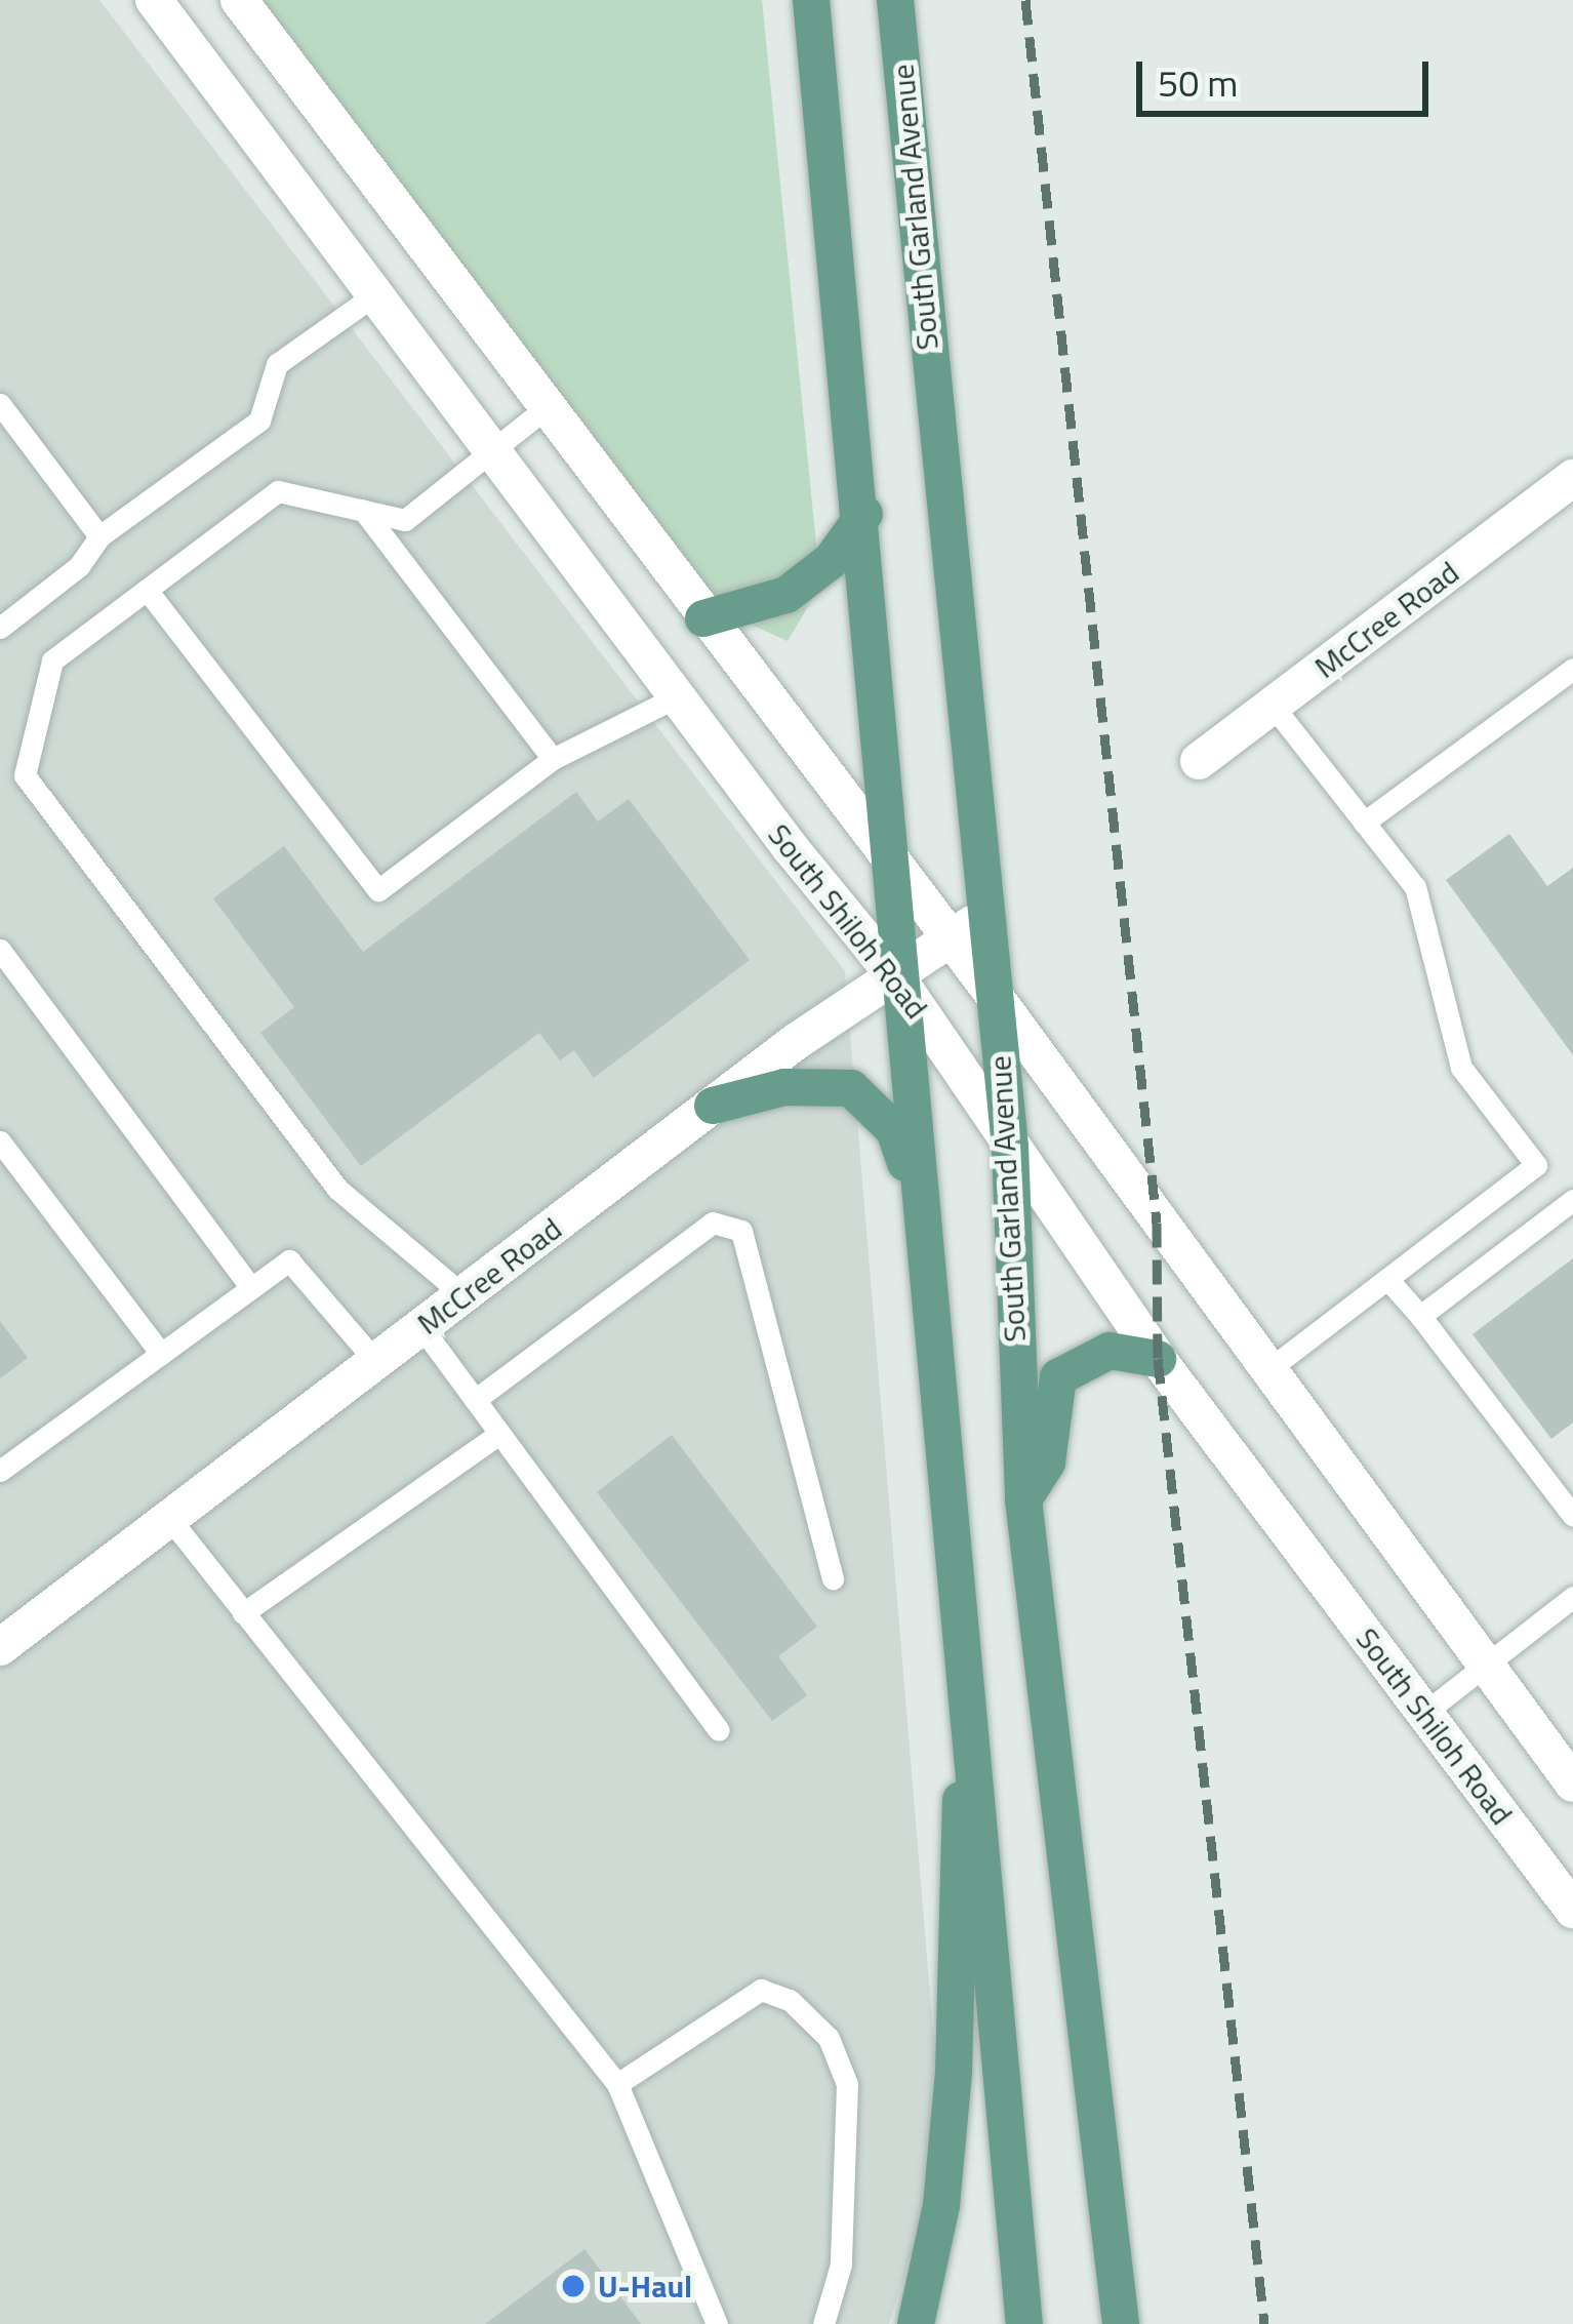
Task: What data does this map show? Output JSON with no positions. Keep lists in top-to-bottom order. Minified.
{"streets":{"main road":["South Garland Avenue","McCree Road","South Shiloh Road"]},"crossings":[["South Garland Avenue","McCree Road"],["South Garland Avenue","South Shiloh Road"],["McCree Road","South Shiloh Road"]],"places":["U-Haul"],"scale_bar":"50 m"}
